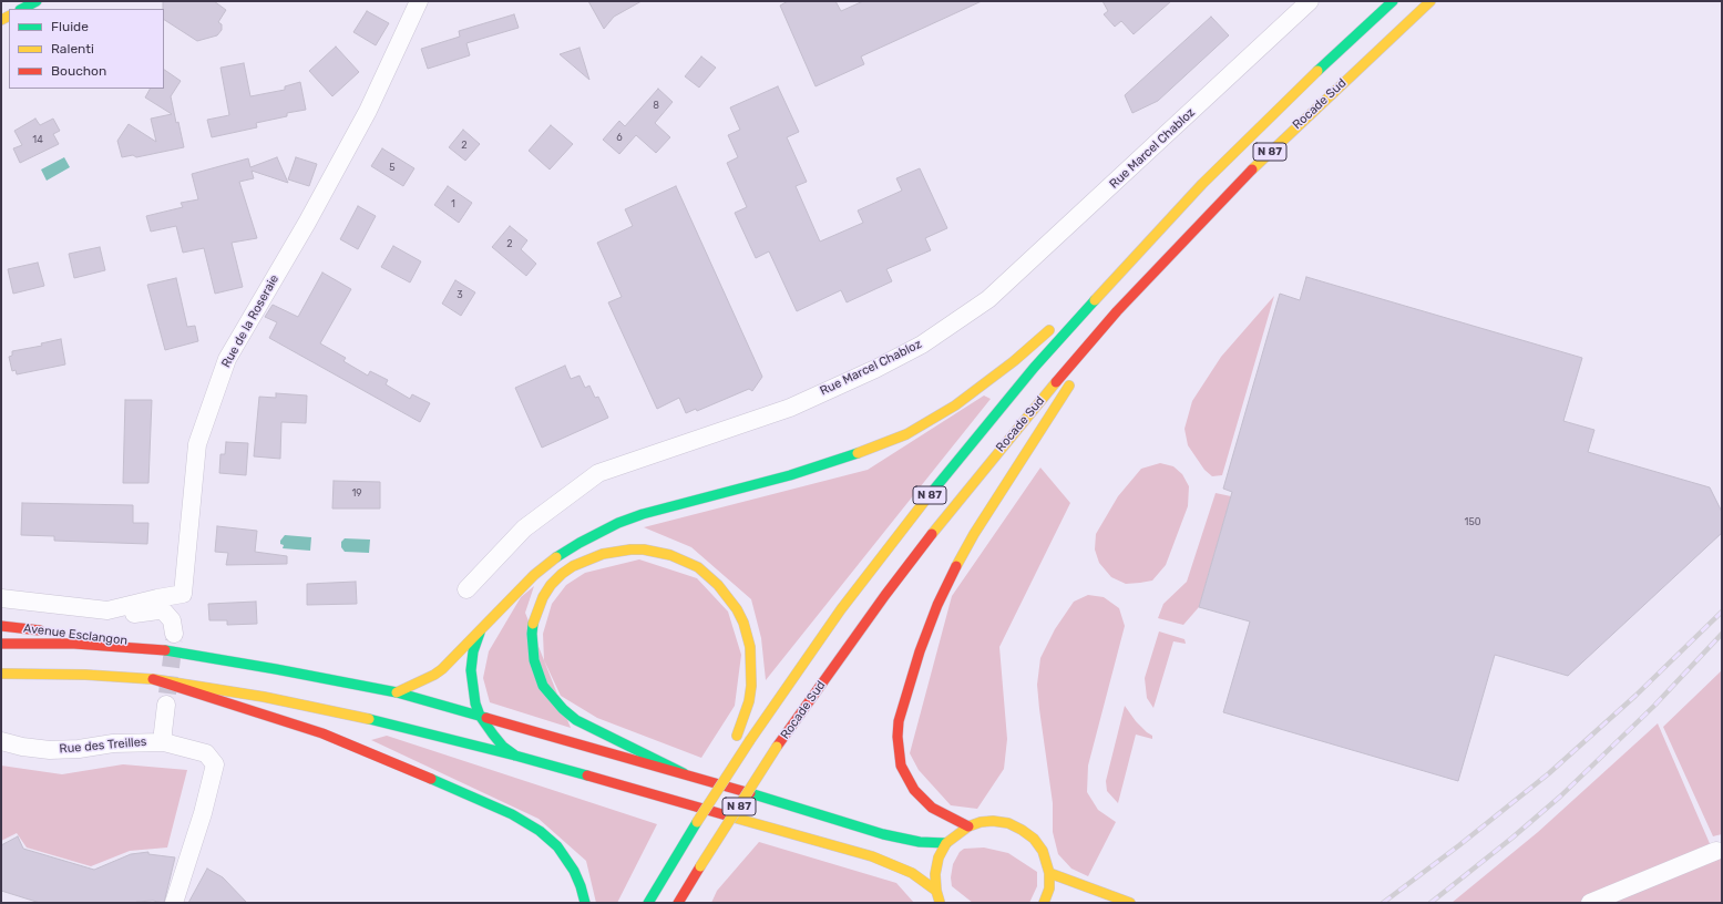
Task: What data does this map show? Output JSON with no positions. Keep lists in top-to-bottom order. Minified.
{"streets":{"main road":["Rocade Sud","N 87","Avenue Esclangon"],"street":["Rue Marcel Chabloz","Rue de la Roseraie","Rue des Treilles"]},"house_numbers":["8","6","14","2","5","1","2","3","19","150"],"legend":["Fluide","Ralenti","Bouchon"]}
